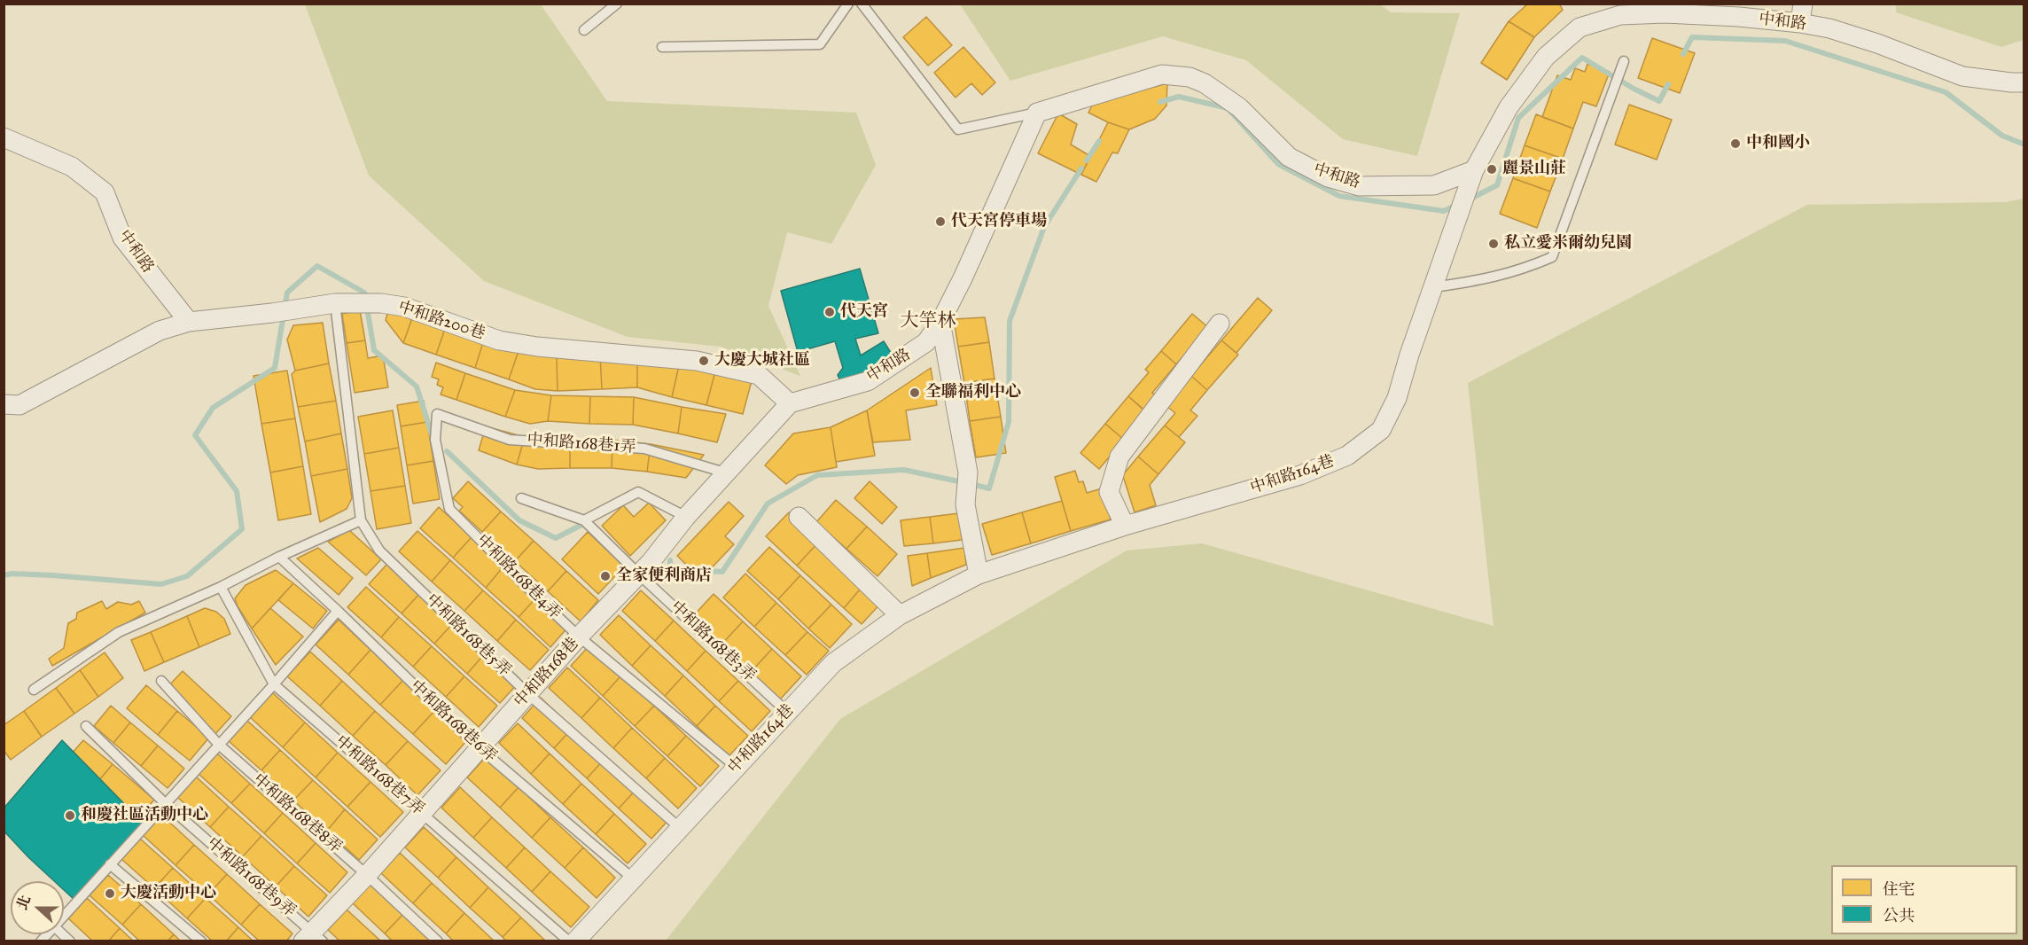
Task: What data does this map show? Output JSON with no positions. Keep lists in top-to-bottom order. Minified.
{"streets":{"street":["中和路","中和路200巷","中和路164巷","中和路168巷"],"lane":["中和路168巷1弄","中和路168巷4弄","中和路168巷5弄","中和路168巷3弄","中和路168巷6弄","中和路168巷7弄","中和路168巷8弄","中和路168巷9弄"]},"crossings":[["中和路","中和路200巷"],["中和路","中和路164巷"],["中和路","中和路168巷"],["中和路200巷","中和路168巷"],["中和路168巷1弄","中和路168巷4弄"],["中和路168巷1弄","中和路168巷"],["中和路164巷","中和路168巷4弄"],["中和路164巷","中和路168巷5弄"],["中和路164巷","中和路168巷3弄"],["中和路164巷","中和路168巷6弄"],["中和路168巷4弄","中和路168巷"],["中和路168巷5弄","中和路168巷"],["中和路168巷3弄","中和路168巷"],["中和路168巷","中和路168巷6弄"],["中和路168巷","中和路168巷7弄"],["中和路168巷","中和路168巷8弄"],["中和路168巷","中和路168巷9弄"]],"districts":["大竿林"],"places":["中和國小","麗景山莊","代天宮停車場","私立愛米爾幼兒園","代天宮","大慶大城社區","全聯福利中心","全家便利商店","和慶社區活動中心","大慶活動中心"],"legend":["住宅","公共"],"north":"left"}
